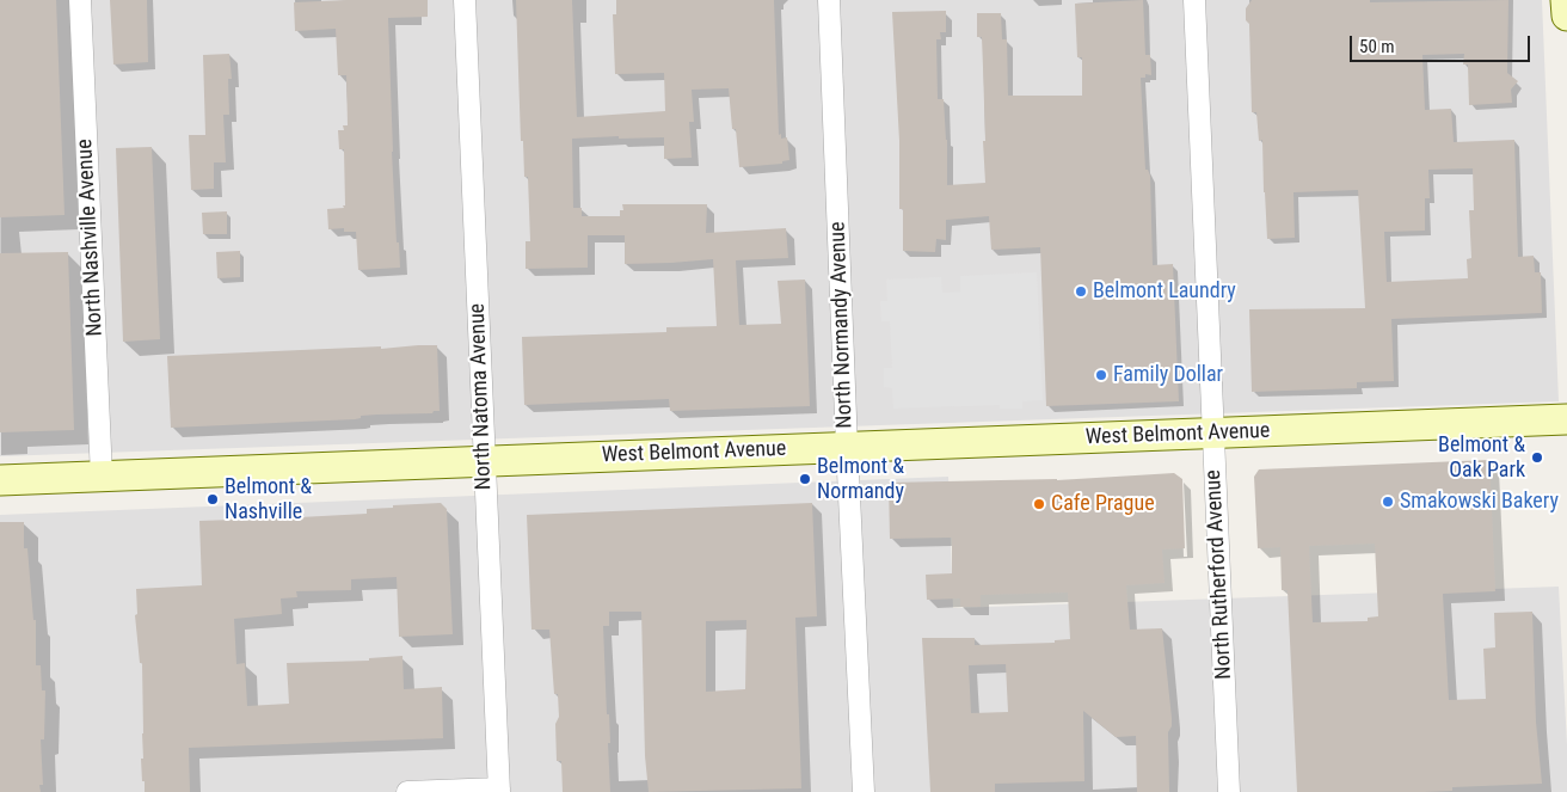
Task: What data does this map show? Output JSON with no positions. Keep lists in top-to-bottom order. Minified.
{"streets":{"main road":["West Belmont Avenue"],"street":["North Nashville Avenue","North Normandy Avenue","North Natoma Avenue","North Rutherford Avenue"]},"crossings":[["North Nashville Avenue","West Belmont Avenue"],["North Normandy Avenue","West Belmont Avenue"],["North Natoma Avenue","West Belmont Avenue"],["West Belmont Avenue","North Rutherford Avenue"]],"places":["Belmont Laundry","Family Dollar","Belmont & Oak Park","Belmont & Normandy","Belmont & Nashville","Smakowski Bakery","Cafe Prague"],"scale_bar":"50 m"}
